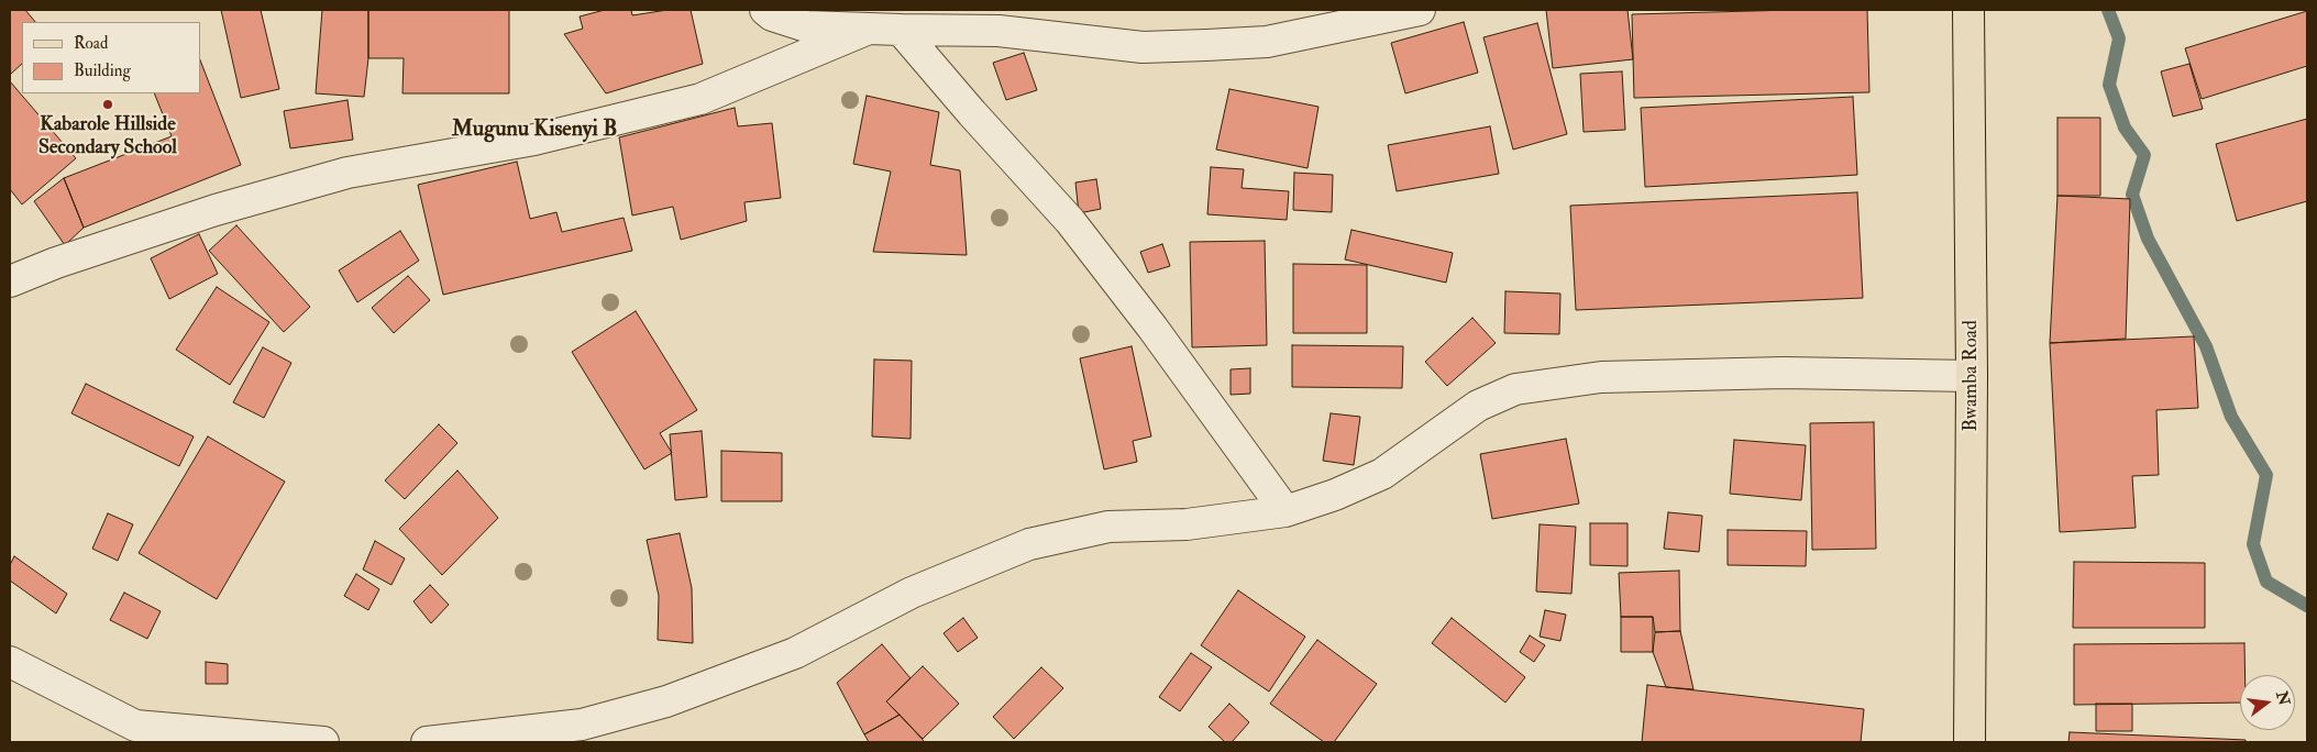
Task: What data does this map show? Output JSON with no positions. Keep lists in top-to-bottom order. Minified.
{"streets":{"main road":["Bwamba Road"]},"districts":["Mugunu Kisenyi B"],"places":["Kabarole Hillside Secondary School"],"legend":["Road","Building"],"north":"right"}
